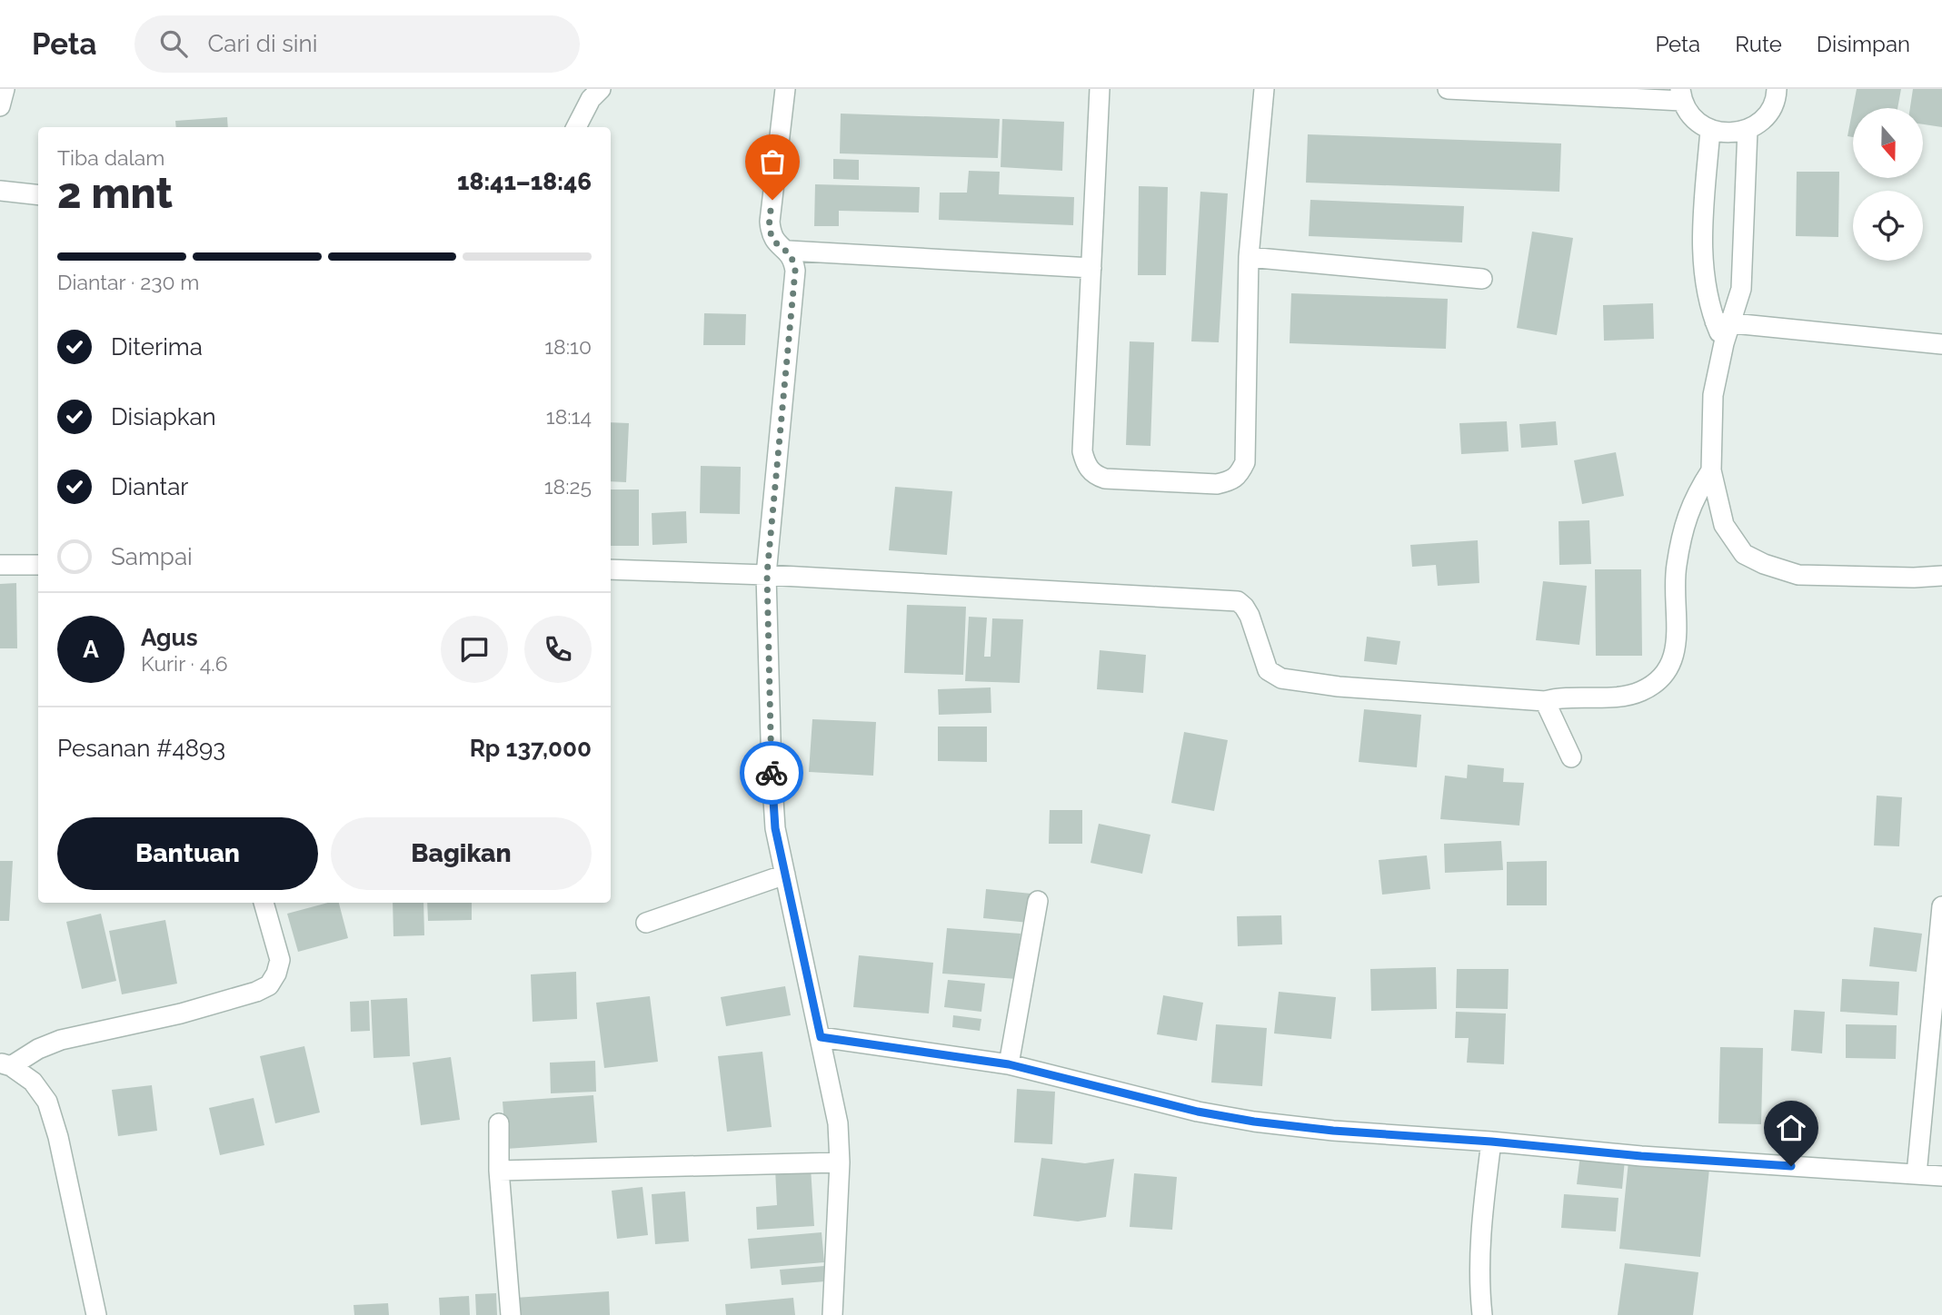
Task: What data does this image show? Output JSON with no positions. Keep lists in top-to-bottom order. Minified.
{"north":"bottom","page":{"header":"Peta","search":"Cari di sini","nav":["Peta","Rute","Disimpan"],"heading":["2 mnt","Tiba dalam","18:41–18:46"],"panel":["Agus","Kurir · 4.6","Pesanan #4893","Rp 137,000"],"bar":"Diantar · 230 m","list":[["Diterima","18:10"],["Disiapkan","18:14"],["Diantar","18:25"],"Sampai"],"round":"A","buttons":["Bantuan","Bagikan"]}}
